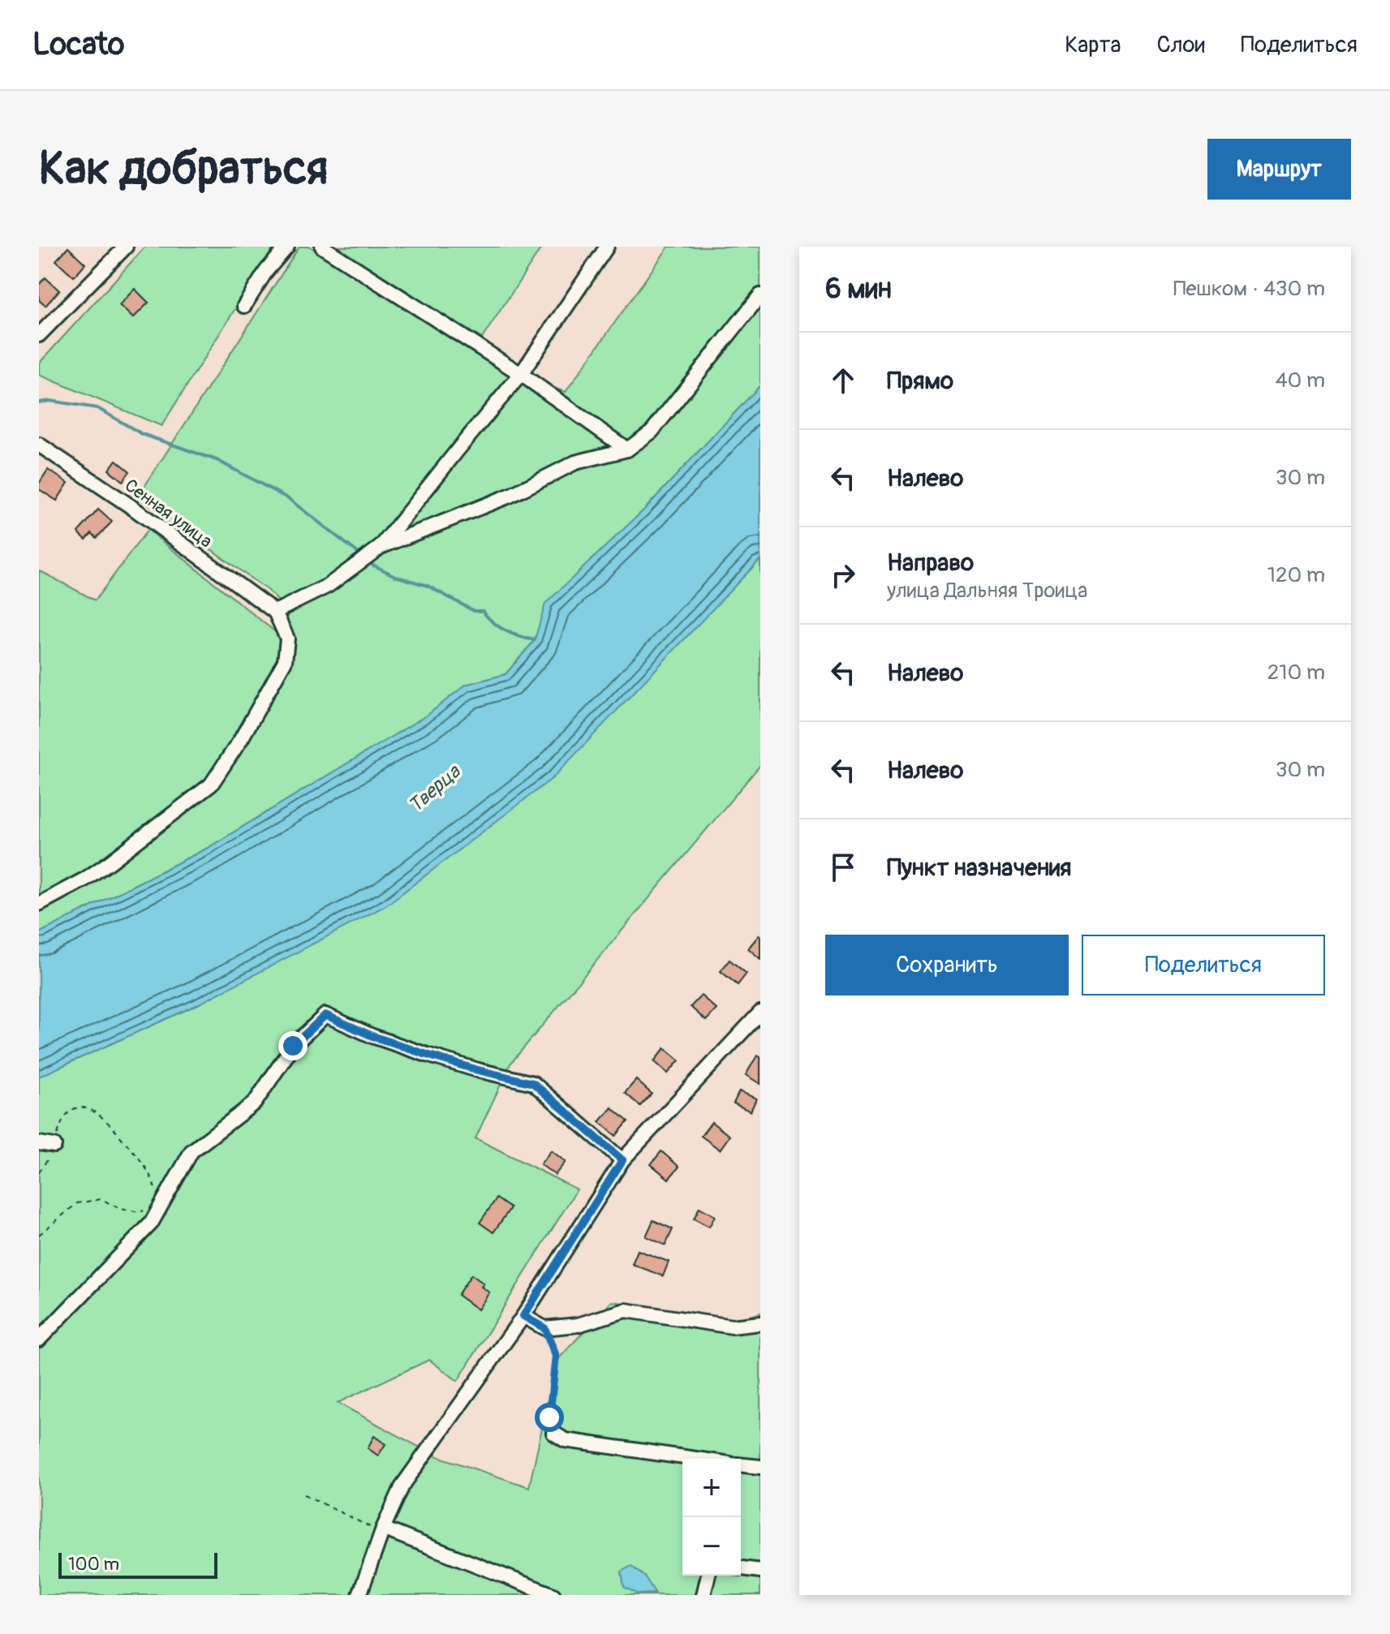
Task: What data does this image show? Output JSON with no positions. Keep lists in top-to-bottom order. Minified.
{"streets":{"street":["Сенная улица"]},"water":["Тверца"],"scale_bar":"100 m","page":{"header":"Locato","nav":["Карта","Слои","Поделиться"],"buttons":["Маршрут",["Сохранить","Поделиться"]],"title":"Как добраться","heading":["6 мин","Пешком · 430 m"],"list":[["Прямо","40 m"],["Налево","30 m"],["Направо","улица Дальняя Троица","120 m"],["Налево","210 m"],["Налево","30 m"],"Пункт назначения"],"map_buttons":["+","−"],"scale":"100 m"}}
